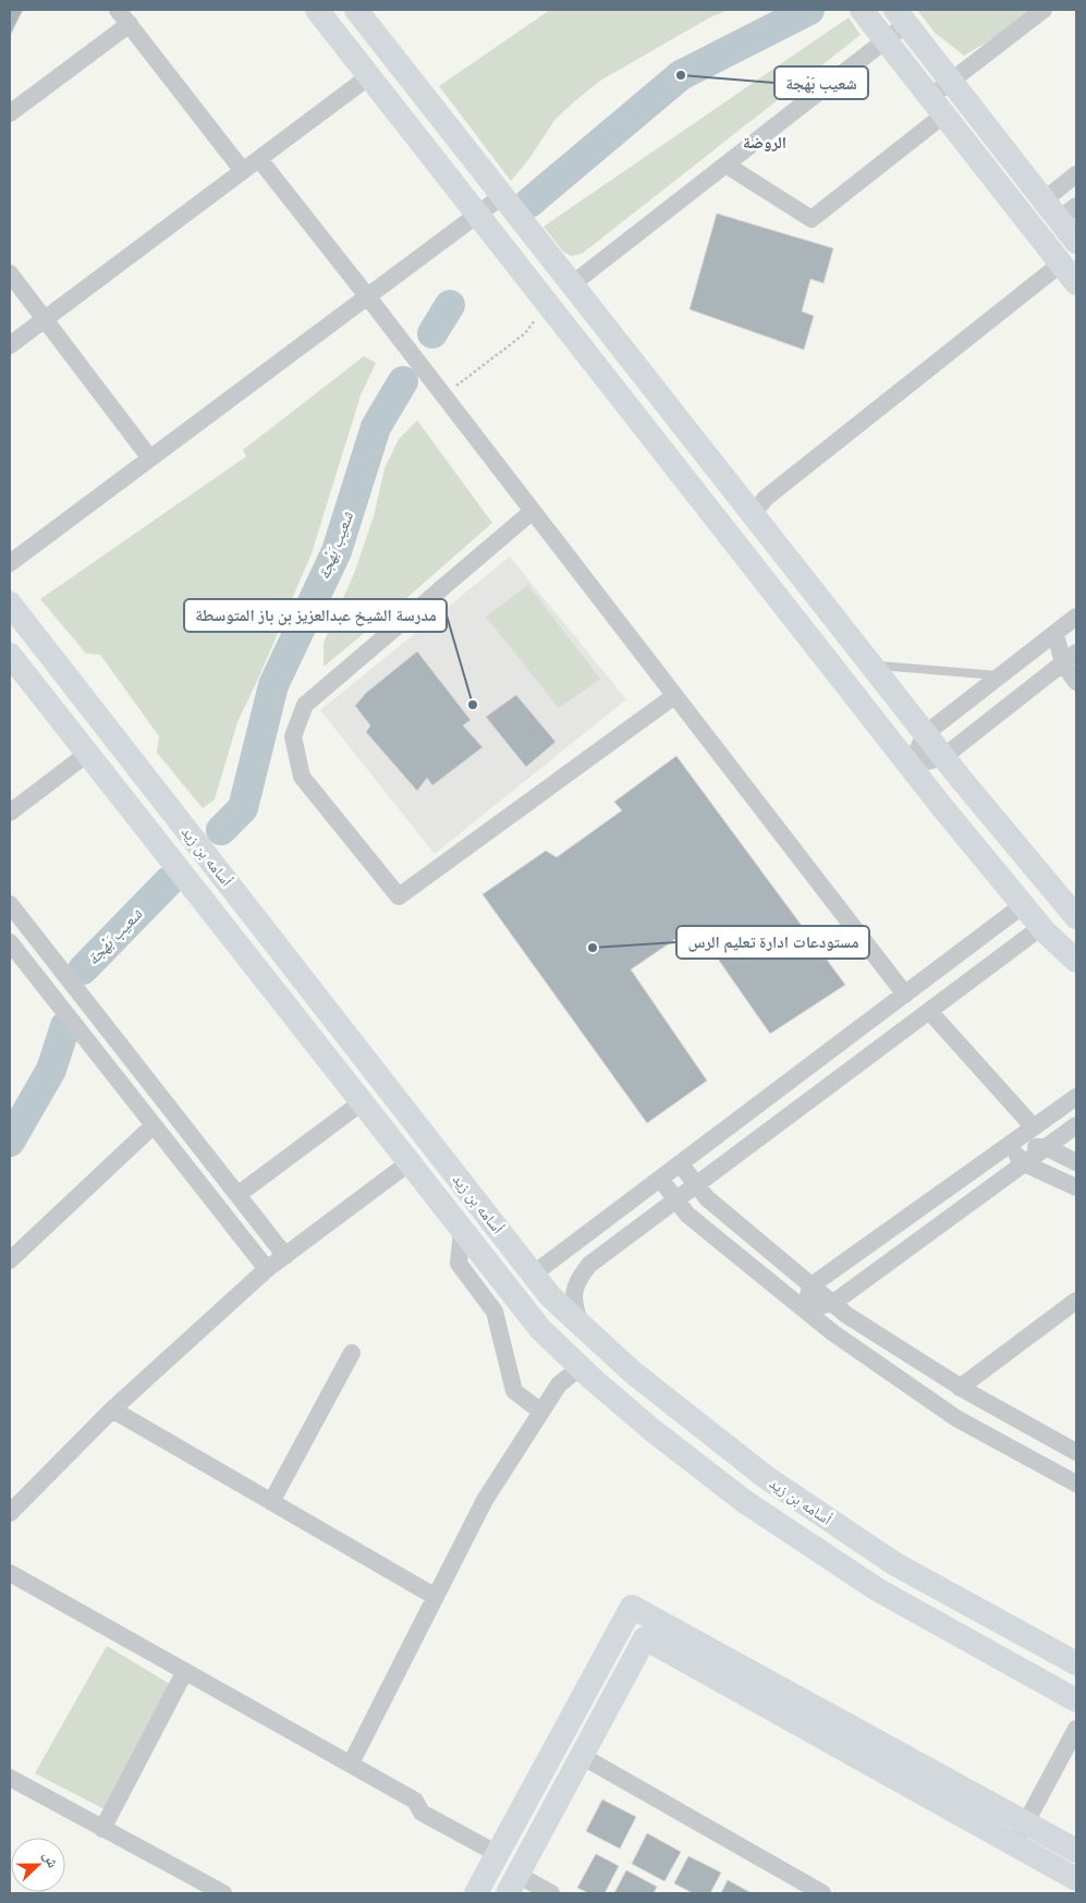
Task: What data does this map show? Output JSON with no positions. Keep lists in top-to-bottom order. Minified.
{"streets":{"street":["أسامه بن زيد"]},"districts":["الروضة"],"water":["شعيب بَهْجة"],"places":["شعيب بَهْجة","مدرسة الشيخ عبدالعزيز بن باز المتوسطة","مستودعات ادارة تعليم الرس"],"north":"right"}
